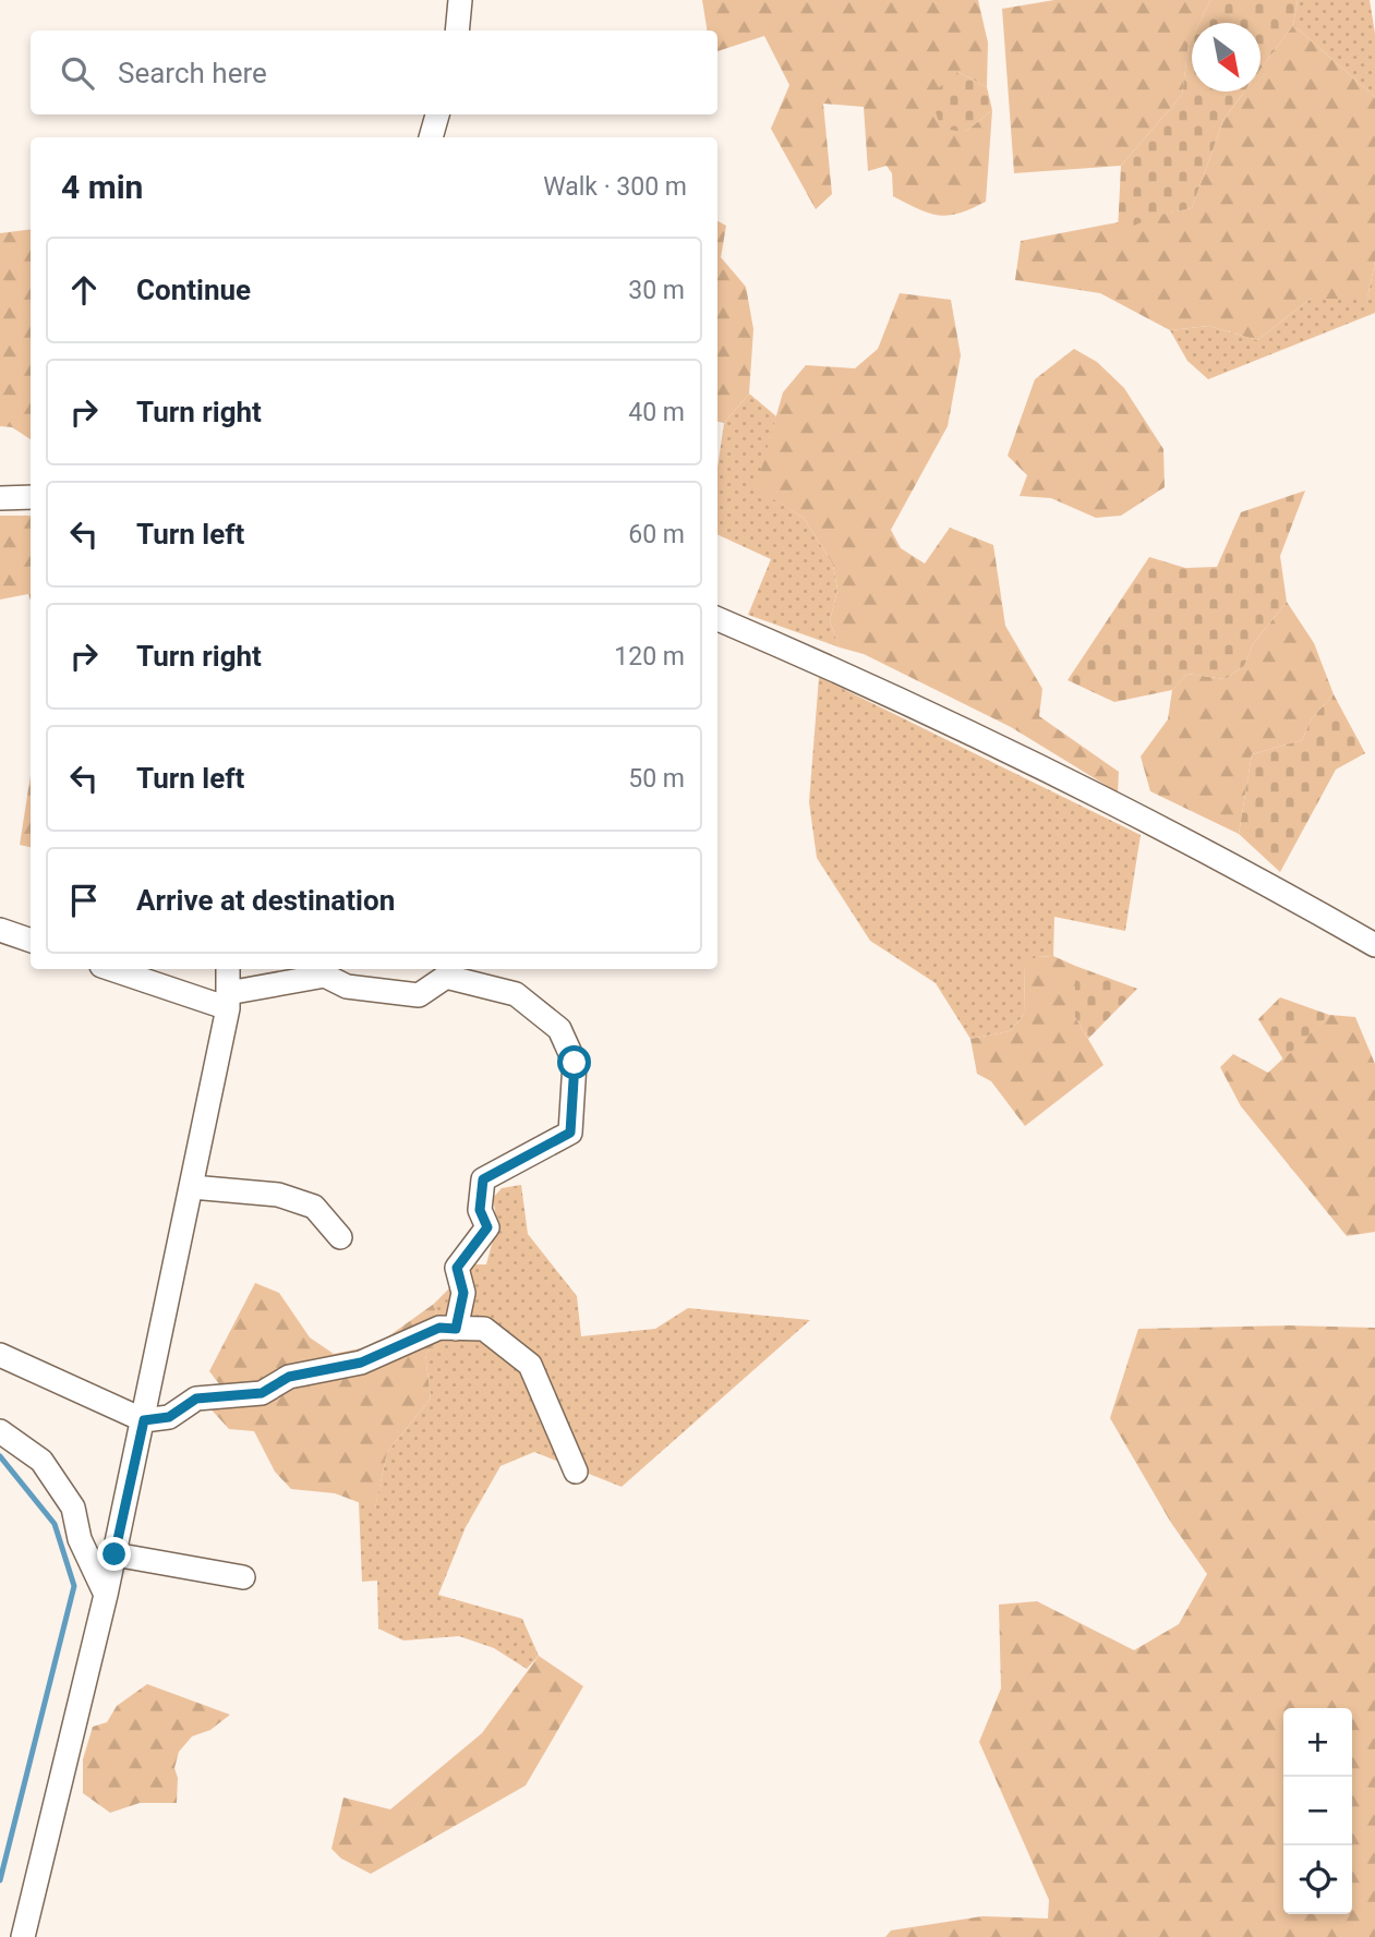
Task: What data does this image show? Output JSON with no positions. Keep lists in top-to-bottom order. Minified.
{"north":"bottom right","page":{"search":"Search here","heading":["4 min","Walk · 300 m"],"list":[["Continue","30 m"],["Turn right","40 m"],["Turn left","60 m"],["Turn right","120 m"],["Turn left","50 m"],"Arrive at destination"],"map_buttons":["+","−"]}}
